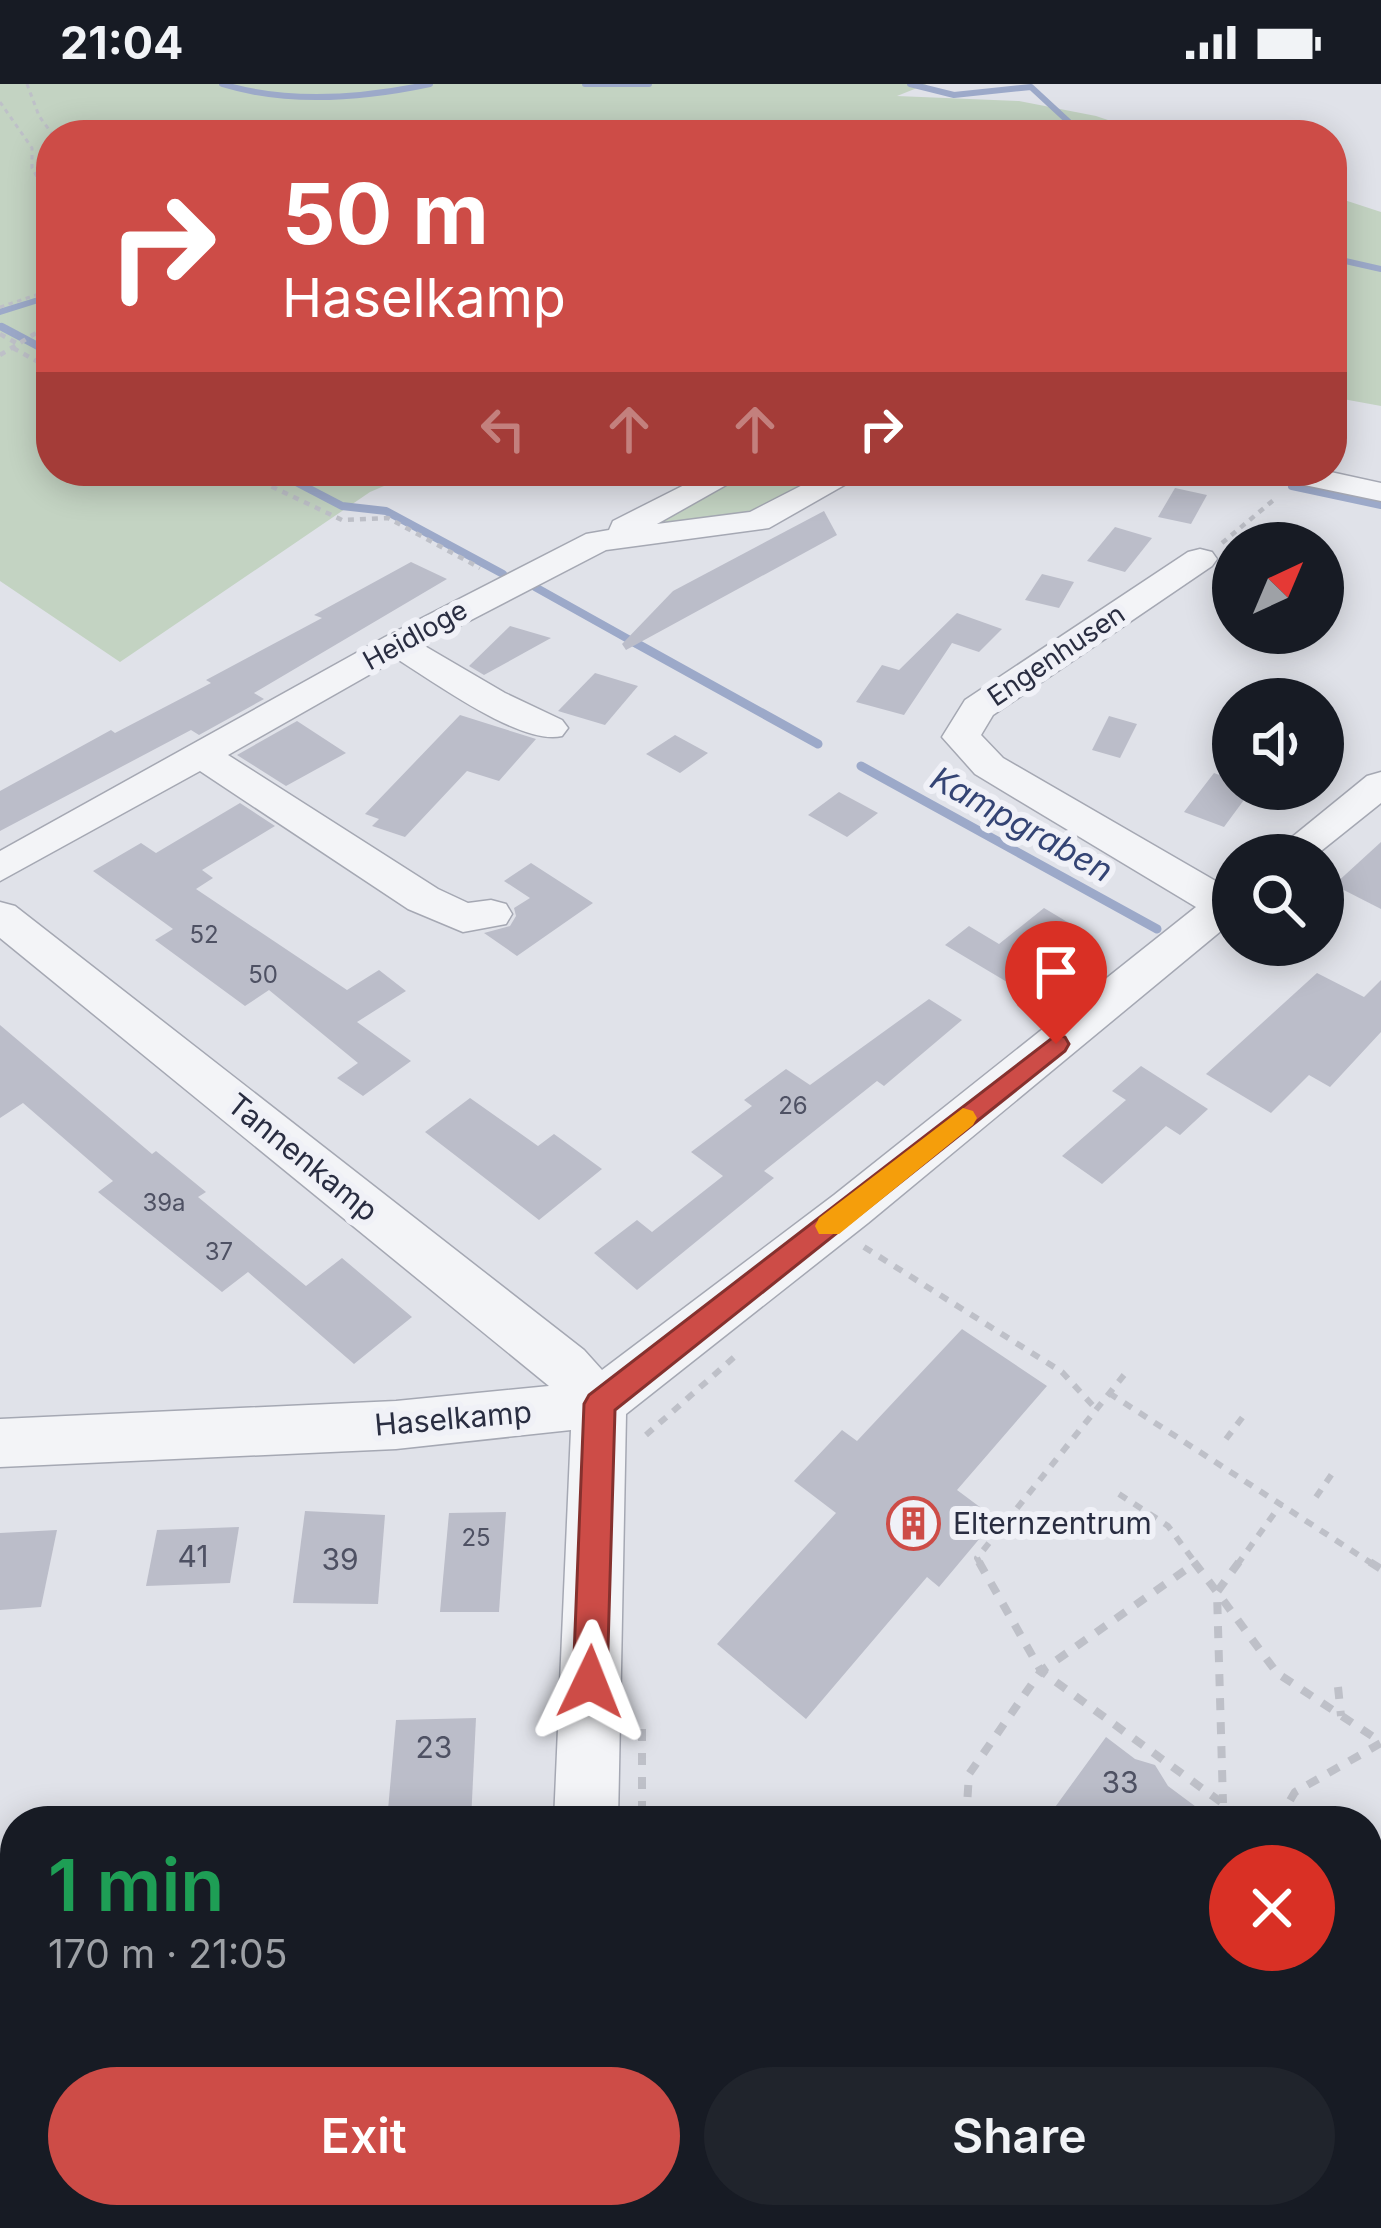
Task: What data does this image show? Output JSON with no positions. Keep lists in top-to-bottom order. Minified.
{"streets":{"street":["Heidloge","Engenhusen","Tannenkamp","Haselkamp"]},"crossings":[["Tannenkamp","Haselkamp"]],"water":["Kampgraben"],"places":{"building":["Elternzentrum"]},"house_numbers":["52","50","26","39a","37","25","41","39","23","33"],"north":"top right","page":{"status":"21:04","turn":["50 m","Haselkamp"],"heading":["1 min","170 m · 21:05"],"buttons":["Exit","Share"]}}
